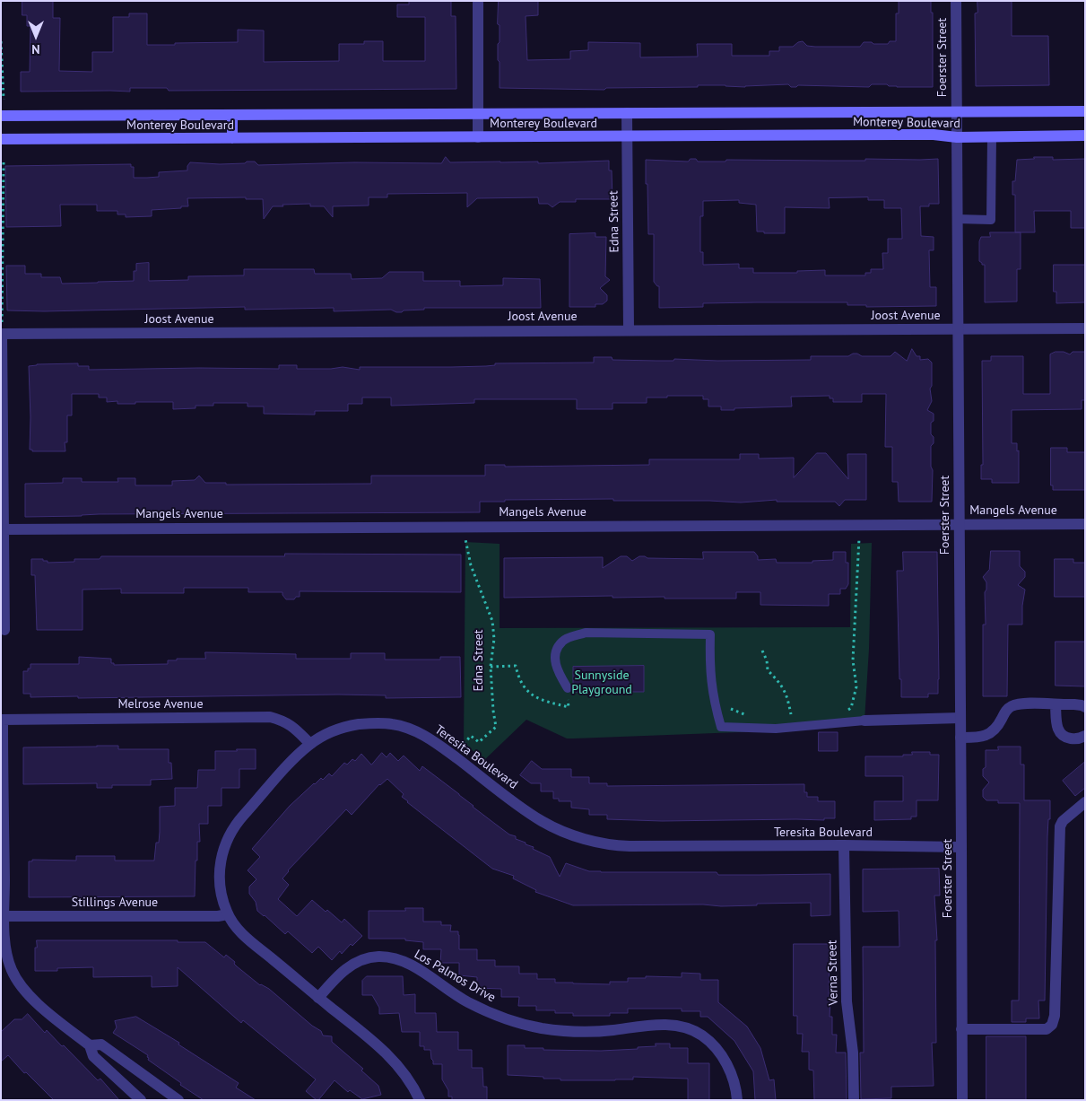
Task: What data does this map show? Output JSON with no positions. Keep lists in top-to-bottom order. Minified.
{"streets":{"main road":["Monterey Boulevard"],"street":["Foerster Street","Edna Street","Joost Avenue","Mangels Avenue","Melrose Avenue","Teresita Boulevard","Stillings Avenue","Verna Street","Los Palmos Drive"]},"crossings":[["Foerster Street","Monterey Boulevard"],["Foerster Street","Joost Avenue"],["Foerster Street","Mangels Avenue"],["Foerster Street","Teresita Boulevard"],["Monterey Boulevard","Edna Street"],["Edna Street","Joost Avenue"],["Edna Street","Mangels Avenue"],["Melrose Avenue","Teresita Boulevard"],["Teresita Boulevard","Stillings Avenue"],["Teresita Boulevard","Verna Street"],["Teresita Boulevard","Los Palmos Drive"]],"parks":["Sunnyside Playground"],"north":"bottom"}
